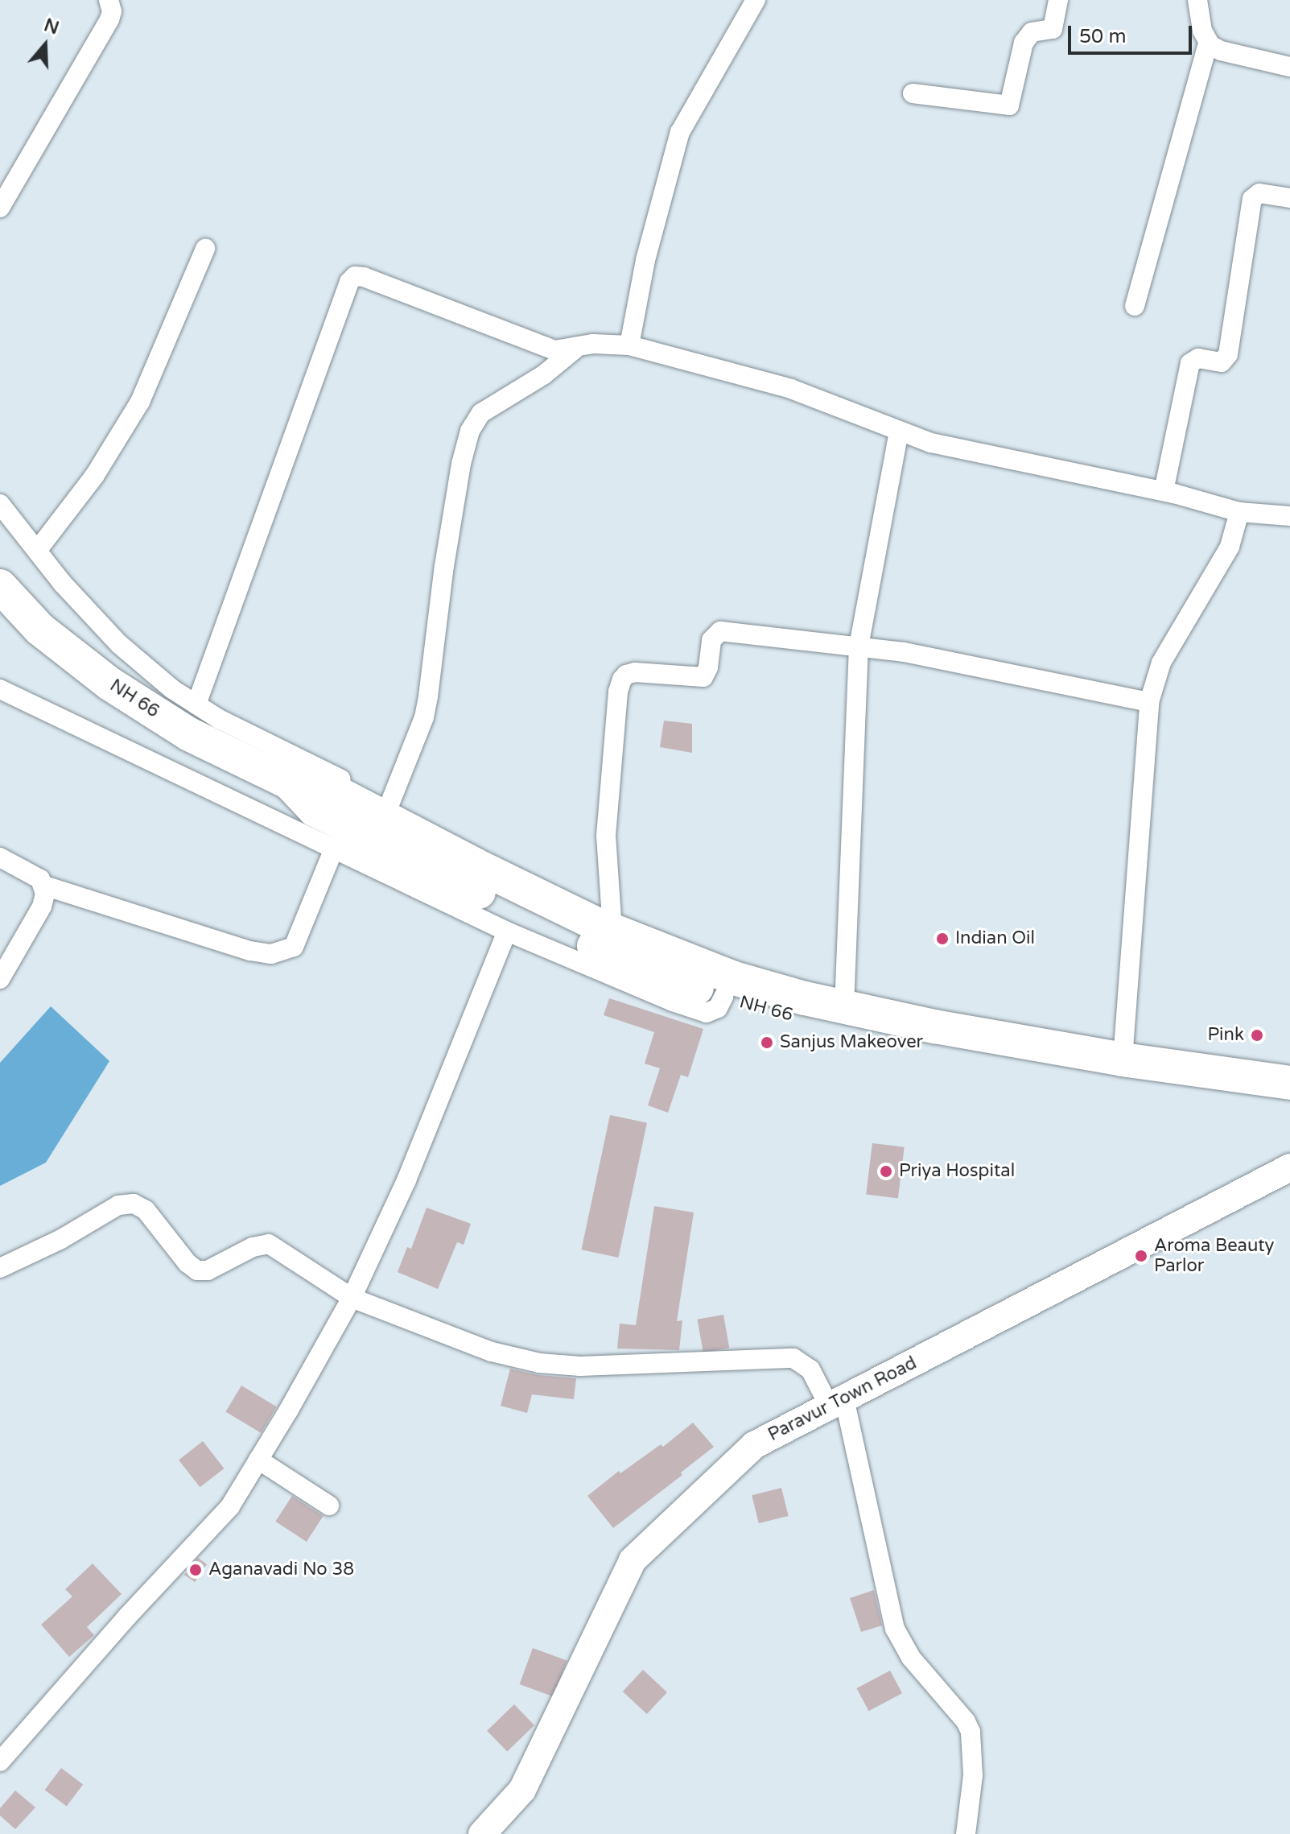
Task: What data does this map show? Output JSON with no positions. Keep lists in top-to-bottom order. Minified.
{"streets":{"highway":["NH 66"],"main road":["Paravur Town Road"]},"places":["Indian Oil","Pink","Sanjus Makeover","Priya Hospital","Aroma Beauty Parlor","Aganavadi No 38"],"scale_bar":"50 m","north":"top"}
